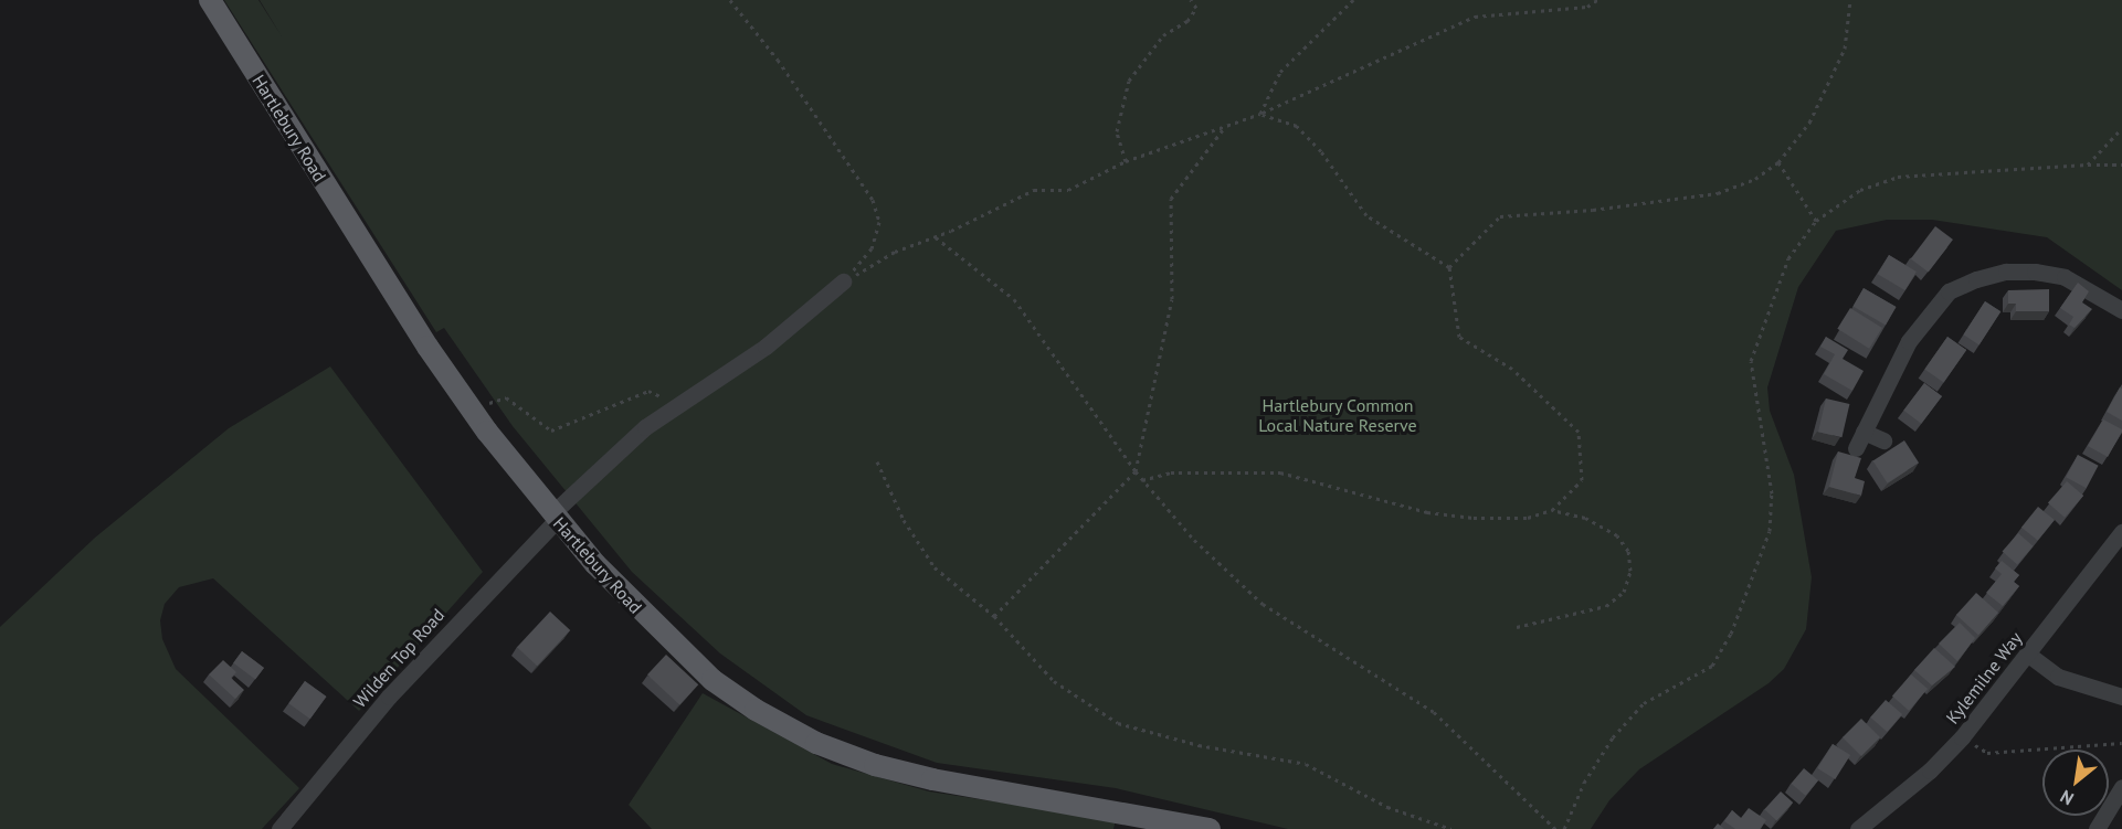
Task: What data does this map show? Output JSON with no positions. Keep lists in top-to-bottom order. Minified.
{"streets":{"main road":["Hartlebury Road"],"street":["Wilden Top Road","Kylemilne Way"]},"crossings":[["Hartlebury Road","Wilden Top Road"]],"parks":["Hartlebury Common Local Nature Reserve"],"north":"bottom left"}
